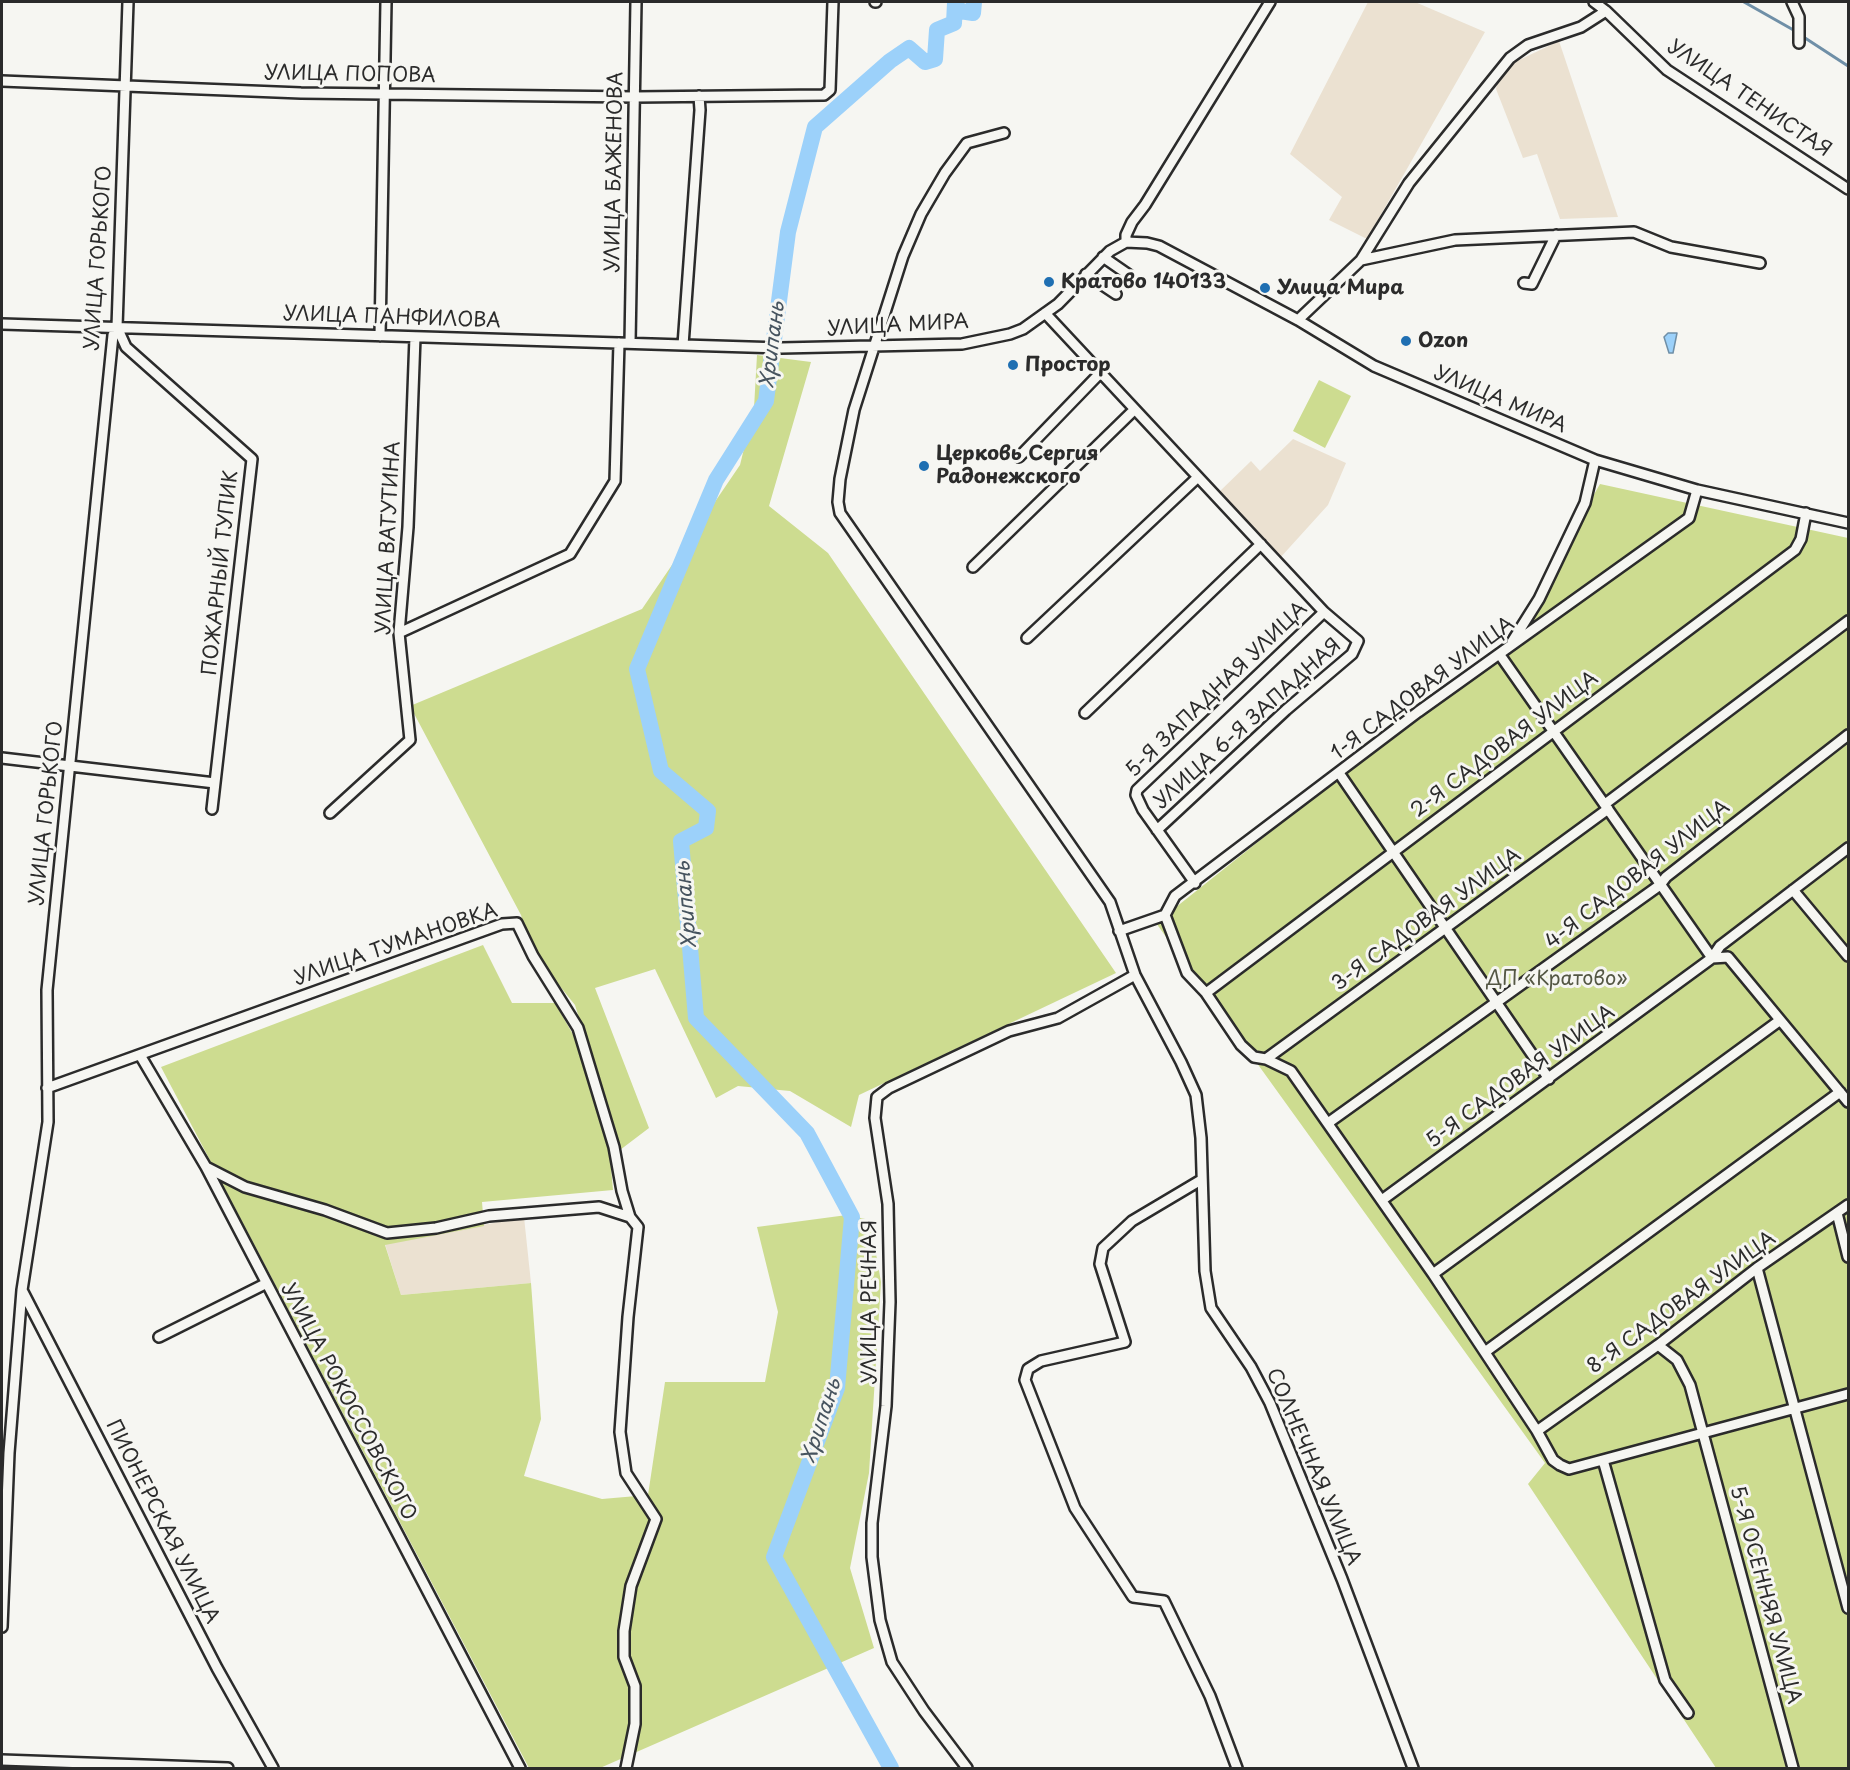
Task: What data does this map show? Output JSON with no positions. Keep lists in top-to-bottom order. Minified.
{"streets":{"street":["УЛИЦА ПОПОВА","УЛИЦА ТЕНИСТАЯ","УЛИЦА БАЖЕНОВА","УЛИЦА ГОРЬКОГО","УЛИЦА ПАНФИЛОВА","УЛИЦА МИРА","УЛИЦА ВАТУТИНА","ПОЖАРНЫЙ ТУПИК","1-Я САДОВАЯ УЛИЦА","5-Я ЗАПАДНАЯ УЛИЦА","УЛИЦА 6-Я ЗАПАДНАЯ","2-Я САДОВАЯ УЛИЦА","4-Я САДОВАЯ УЛИЦА","3-Я САДОВАЯ УЛИЦА","УЛИЦА ТУМАНОВКА","5-Я САДОВАЯ УЛИЦА","УЛИЦА РЕЧНАЯ","8-Я САДОВАЯ УЛИЦА","УЛИЦА РОКОССОВСКОГО","СОЛНЕЧНАЯ УЛИЦА","ПИОНЕРСКАЯ УЛИЦА","5-Я ОСЕННЯЯ УЛИЦА"]},"crossings":[["УЛИЦА ПОПОВА","УЛИЦА БАЖЕНОВА"],["УЛИЦА ПОПОВА","УЛИЦА ГОРЬКОГО"],["УЛИЦА БАЖЕНОВА","УЛИЦА ПАНФИЛОВА"],["УЛИЦА ГОРЬКОГО","УЛИЦА ПАНФИЛОВА"],["УЛИЦА ГОРЬКОГО","ПОЖАРНЫЙ ТУПИК"],["УЛИЦА ГОРЬКОГО","УЛИЦА ТУМАНОВКА"],["УЛИЦА ГОРЬКОГО","ПИОНЕРСКАЯ УЛИЦА"],["УЛИЦА ПАНФИЛОВА","УЛИЦА МИРА"],["УЛИЦА ПАНФИЛОВА","УЛИЦА ВАТУТИНА"],["УЛИЦА ПАНФИЛОВА","ПОЖАРНЫЙ ТУПИК"],["УЛИЦА МИРА","1-Я САДОВАЯ УЛИЦА"],["УЛИЦА МИРА","2-Я САДОВАЯ УЛИЦА"],["УЛИЦА МИРА","СОЛНЕЧНАЯ УЛИЦА"],["1-Я САДОВАЯ УЛИЦА","5-Я ЗАПАДНАЯ УЛИЦА"],["5-Я ЗАПАДНАЯ УЛИЦА","УЛИЦА 6-Я ЗАПАДНАЯ"],["УЛИЦА ТУМАНОВКА","УЛИЦА РОКОССОВСКОГО"],["УЛИЦА РЕЧНАЯ","СОЛНЕЧНАЯ УЛИЦА"],["8-Я САДОВАЯ УЛИЦА","5-Я ОСЕННЯЯ УЛИЦА"]],"water":["Хрипань"],"parks":["ДП «Кратово»"],"places":["Кратово 140133","Улица Мира","Ozon","Простор","Церковь Сергия Радонежского"]}
